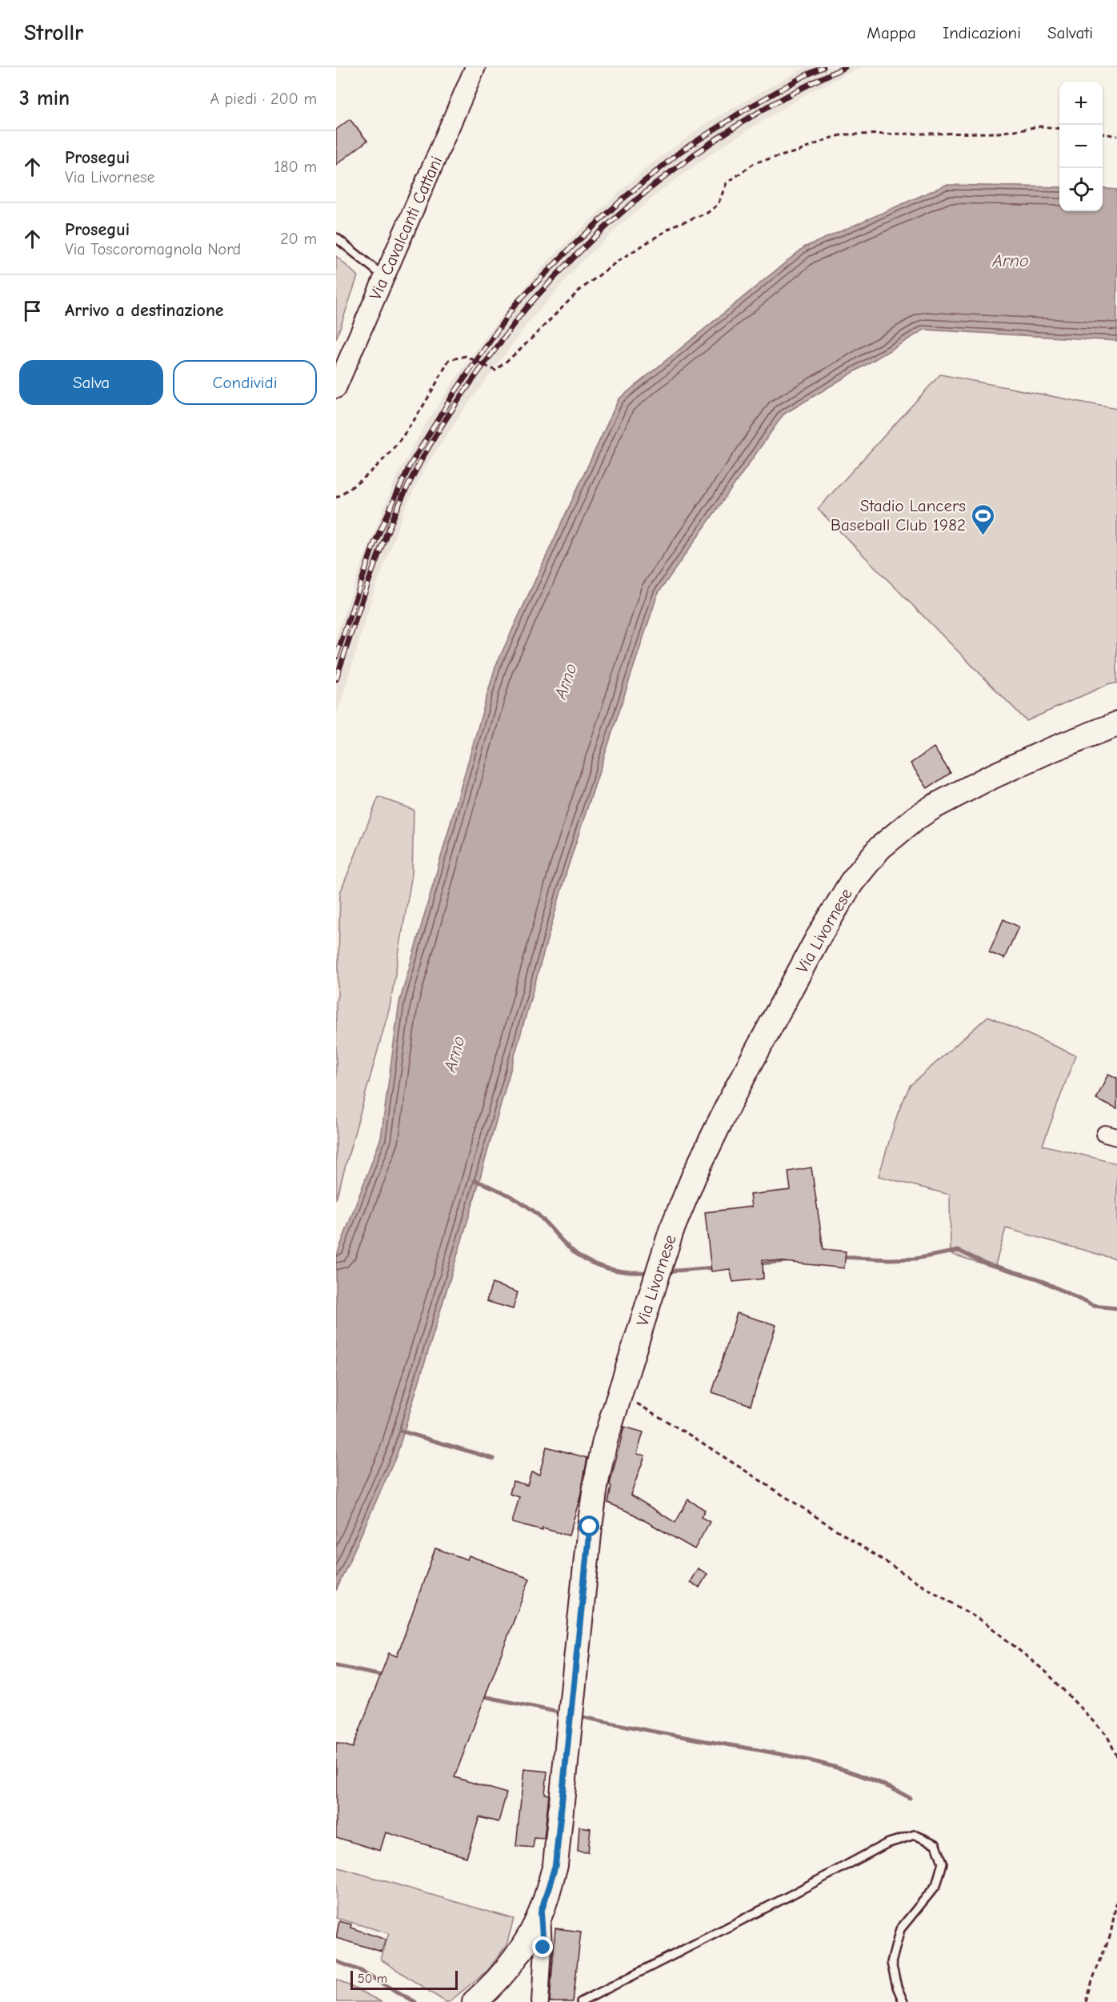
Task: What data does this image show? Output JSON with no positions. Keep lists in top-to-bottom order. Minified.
{"streets":{"main road":["Via Livornese"],"street":["Via Cavalcanti Cattani"]},"water":["Arno"],"places":{"sports":["Stadio Lancers Baseball Club 1982"]},"scale_bar":"50 m","page":{"header":"Strollr","nav":["Mappa","Indicazioni","Salvati"],"heading":["3 min","A piedi · 200 m"],"map_buttons":["+","−"],"list":[["Prosegui","Via Livornese","180 m"],["Prosegui","Via Toscoromagnola Nord","20 m"],"Arrivo a destinazione"],"buttons":["Salva","Condividi"],"scale":"50 m"}}
